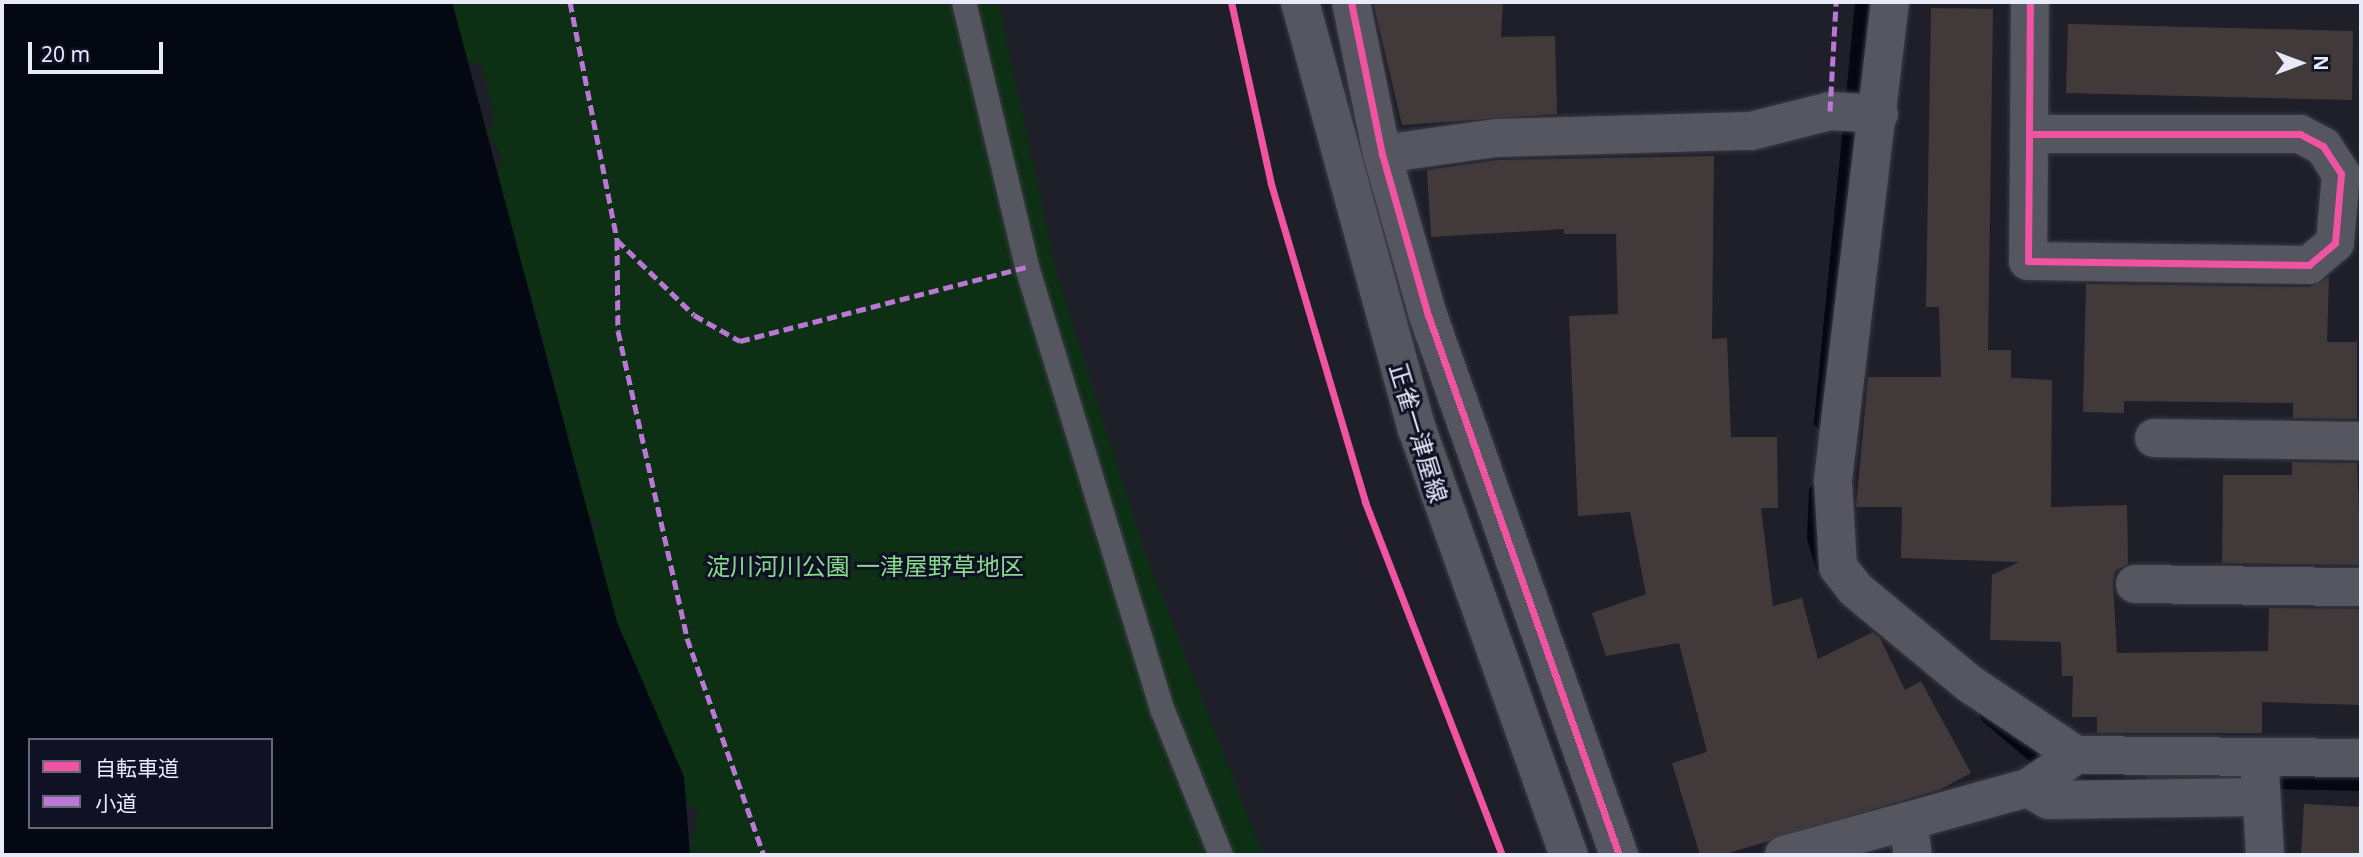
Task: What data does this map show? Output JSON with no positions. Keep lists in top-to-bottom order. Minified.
{"streets":{"street":["正雀一津屋線"]},"parks":["淀川河川公園 一津屋野草地区"],"legend":["自転車道","小道"],"scale_bar":"20 m","north":"right"}
